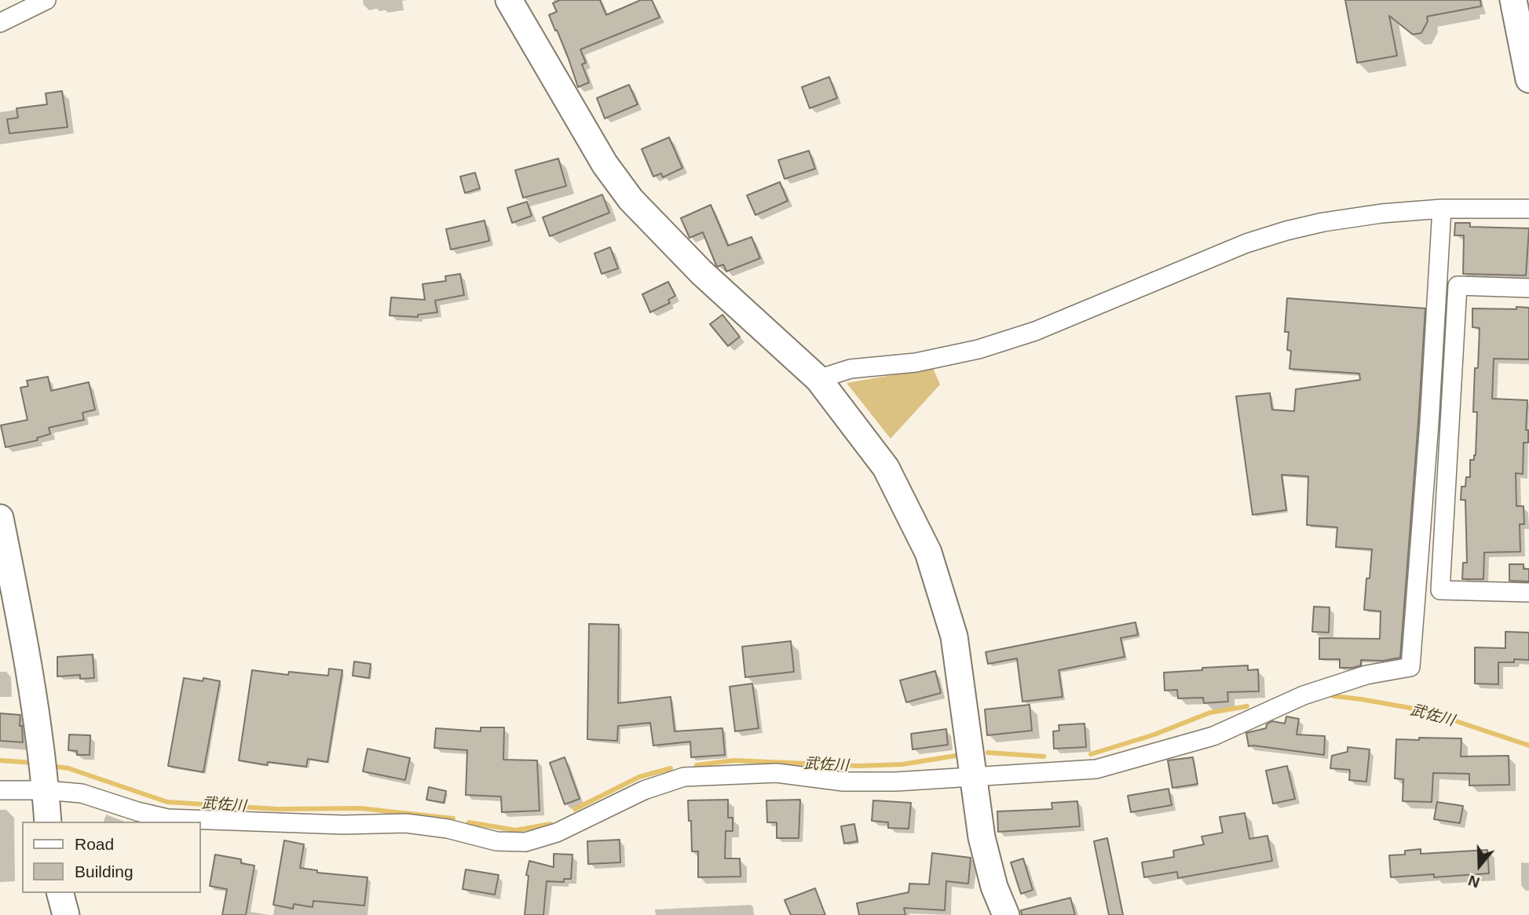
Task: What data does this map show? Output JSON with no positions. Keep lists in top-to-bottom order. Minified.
{"water":["武佐川"],"legend":["Road","Building"],"north":"bottom"}
